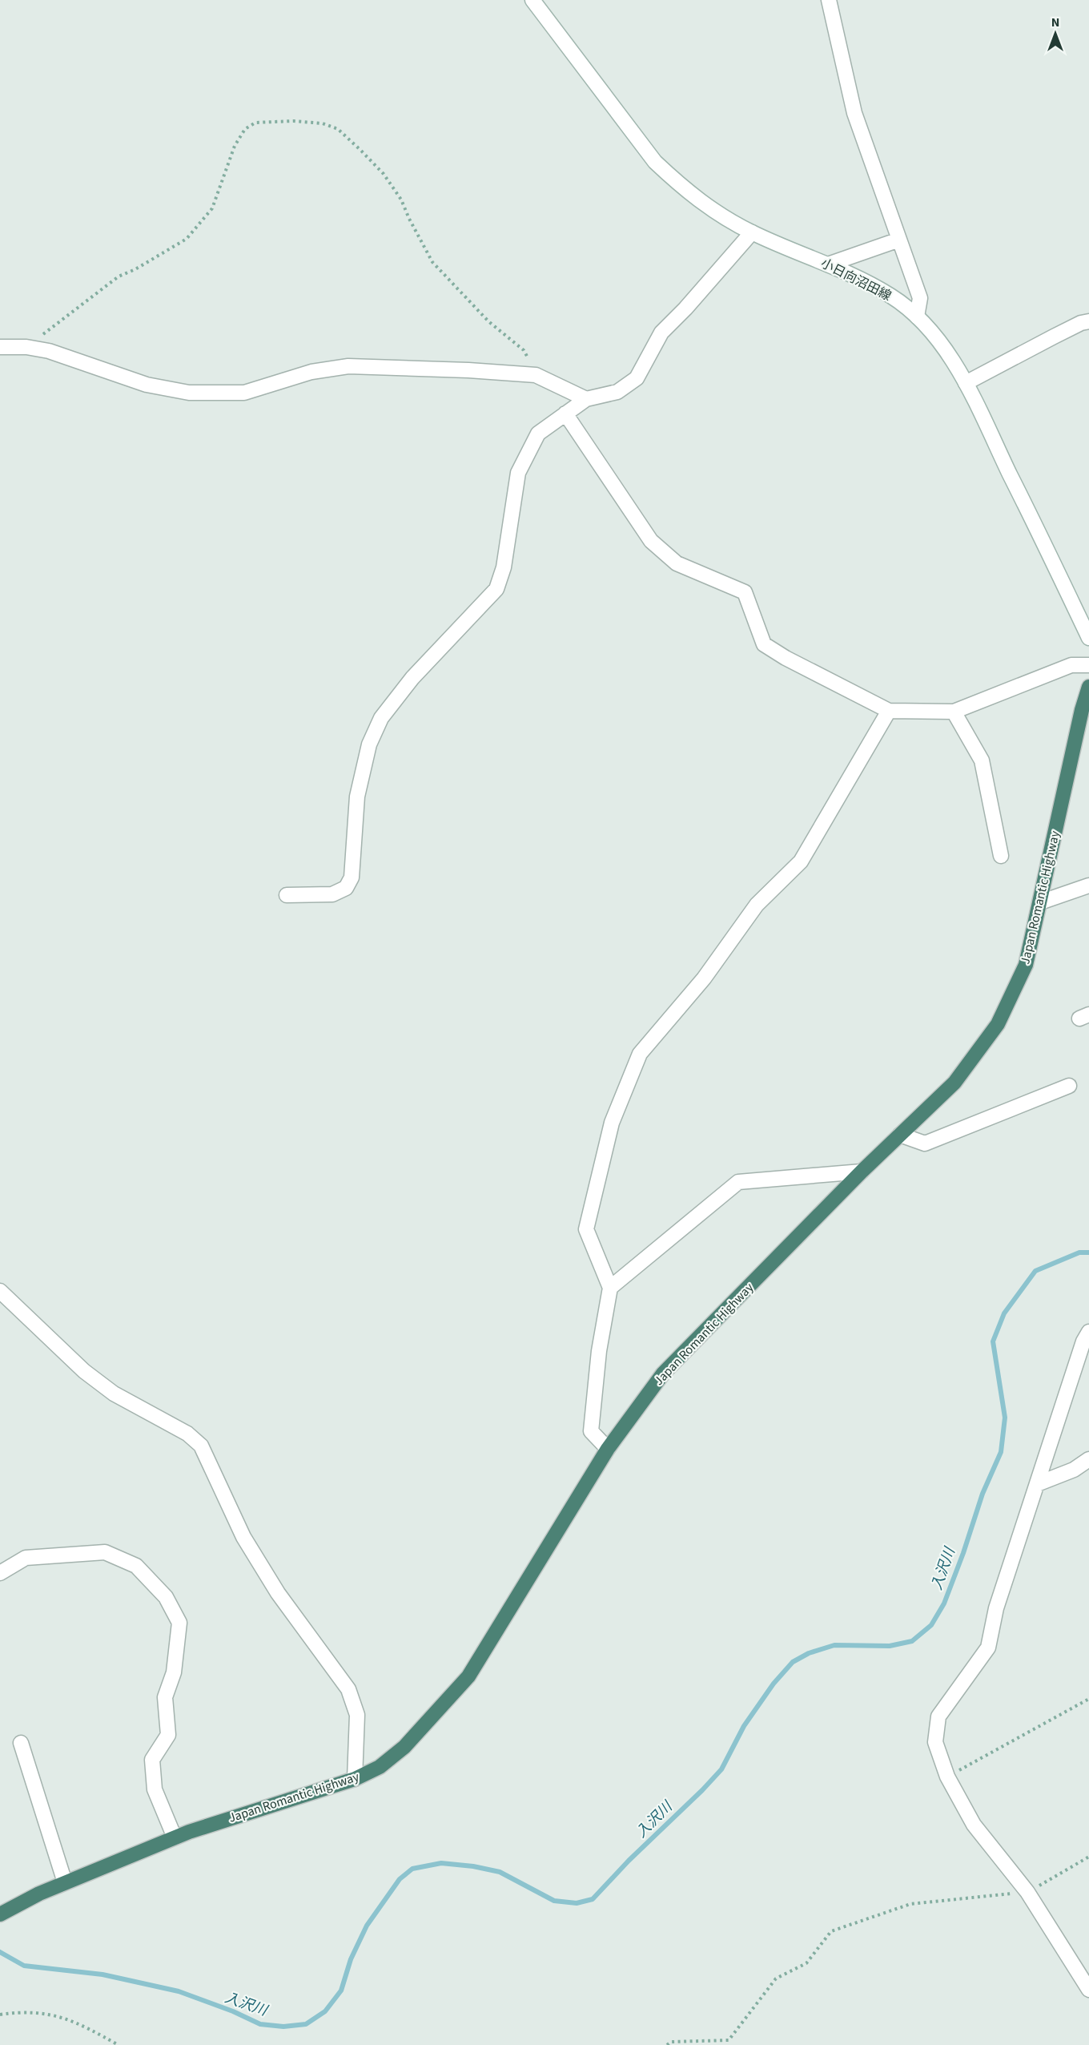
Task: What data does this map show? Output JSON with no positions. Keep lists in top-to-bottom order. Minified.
{"streets":{"highway":["Japan Romantic Highway"],"street":["小日向沼田線"]},"water":["入沢川"],"north":"top"}
